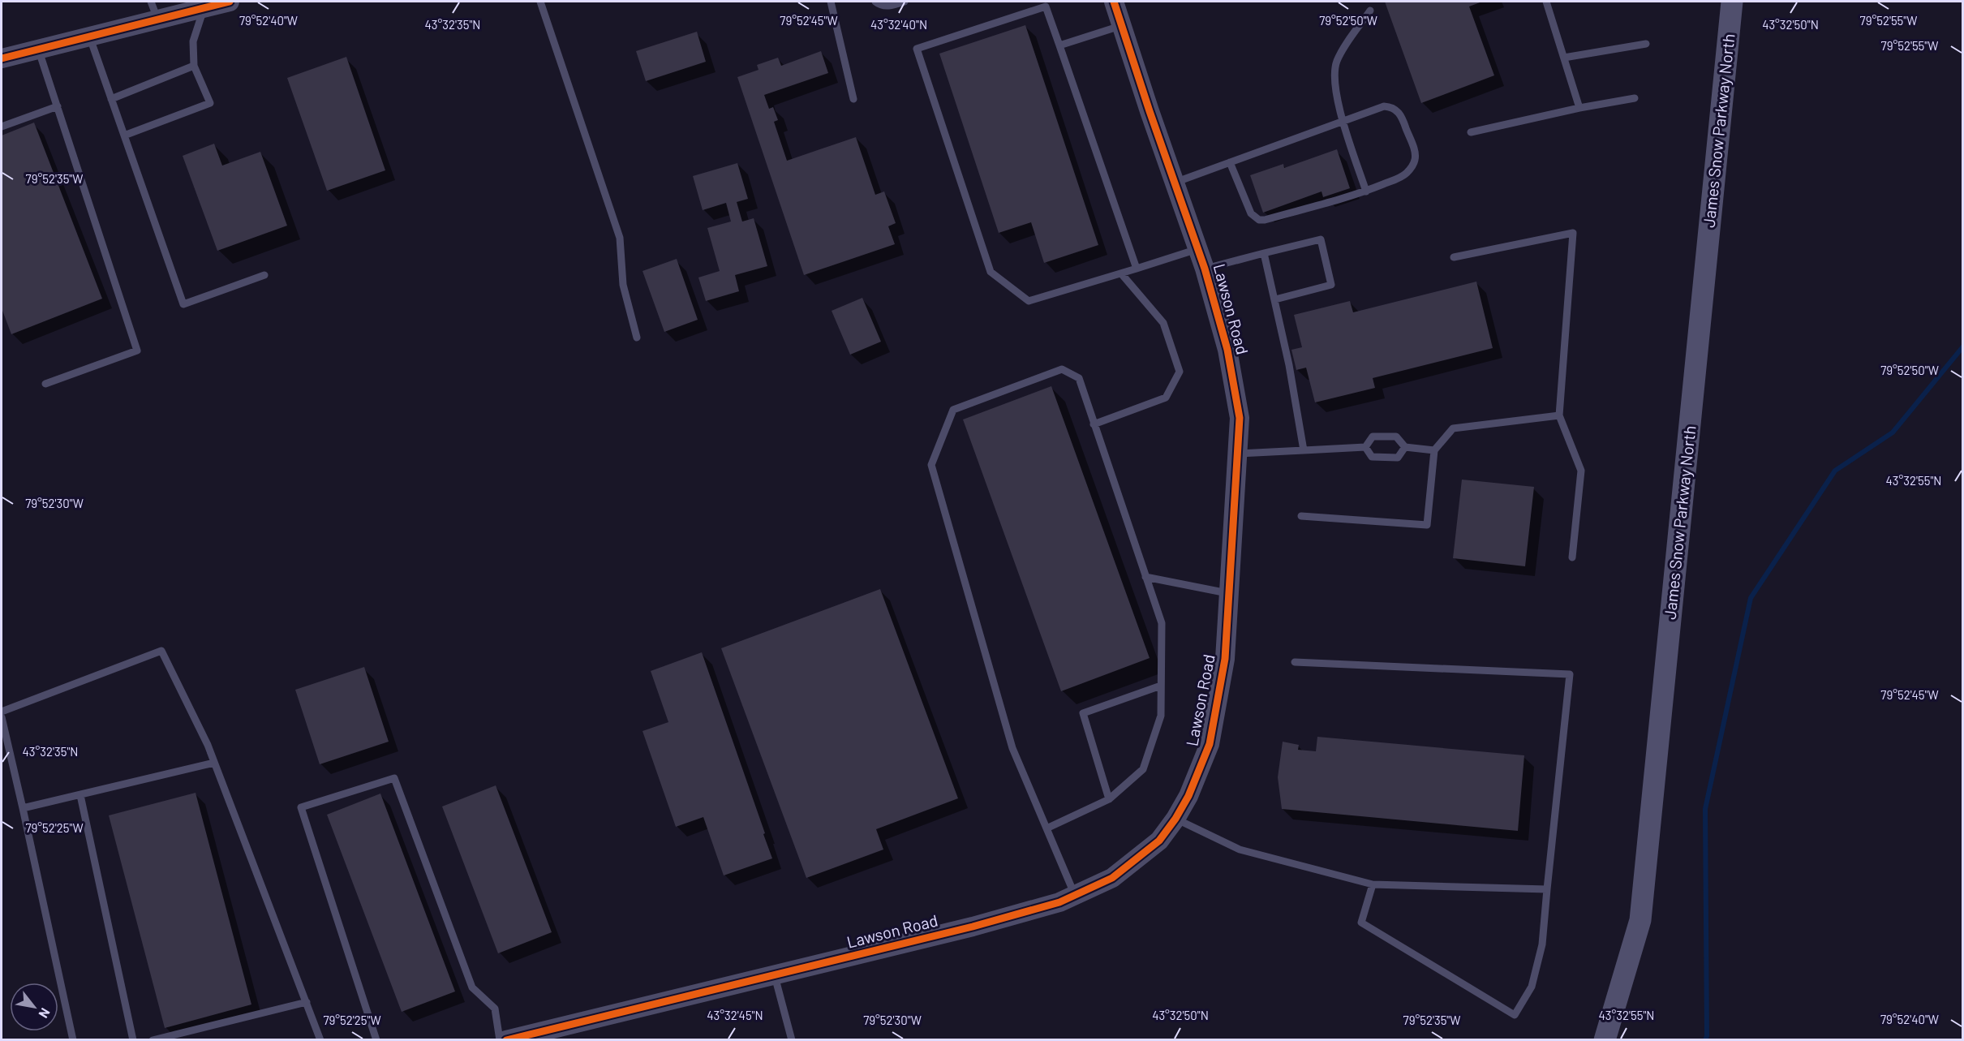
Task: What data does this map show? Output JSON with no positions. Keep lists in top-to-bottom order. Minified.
{"streets":{"main road":["James Snow Parkway North"],"street":["Lawson Road"]},"north":"bottom right","coordinates":["79°52'40\"W","79°52'45\"W","79°52'50\"W","79°52'55\"W","43°32'40\"N","43°32'35\"N","43°32'50\"N","79°52'35\"W","43°32'55\"N","79°52'30\"W","79°52'25\"W","43°32'45\"N"]}
